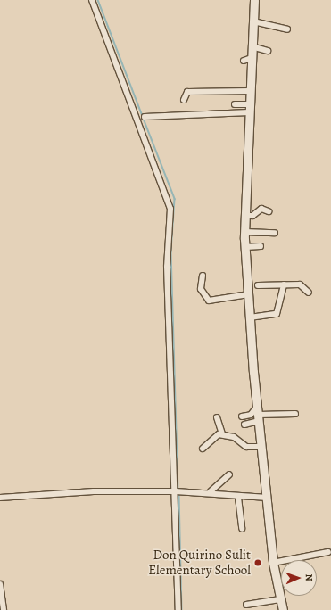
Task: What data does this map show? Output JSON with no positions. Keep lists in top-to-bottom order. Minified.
{"places":["Don Quirino Sulit Elementary School"],"north":"right"}
